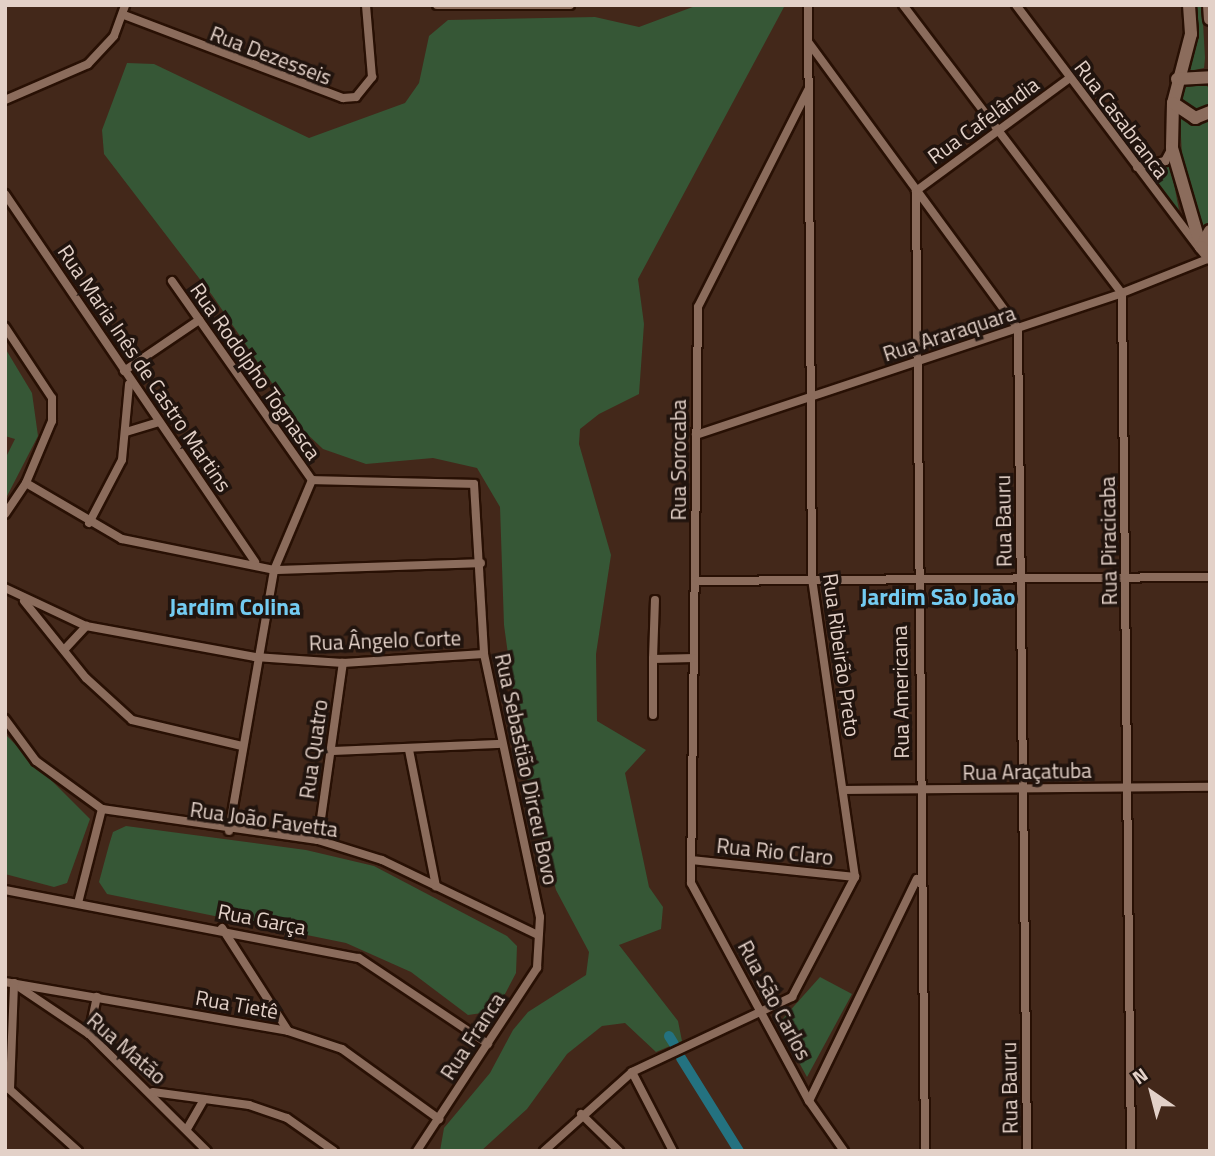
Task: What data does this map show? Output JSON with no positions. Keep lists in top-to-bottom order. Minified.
{"streets":{"street":["Rua Dezesseis","Rua Casabranca","Rua Cafelândia","Rua Araraquara","Rua Maria Inês de Castro Martins","Rua Rodolpho Tognasca","Rua Sorocaba","Rua Bauru","Rua Piracicaba","Rua Ângelo Corte","Rua Ribeirão Preto","Rua Americana","Rua Quatro","Rua Sebastião Dirceu Bovo","Rua Araçatuba","Rua João Favetta","Rua Rio Claro","Rua Garça","Rua São Carlos","Rua Tietê","Rua Franca","Rua Matão"]},"crossings":[["Rua Casabranca","Rua Cafelândia"],["Rua Casabranca","Rua Araraquara"],["Rua Cafelândia","Rua Americana"],["Rua Araraquara","Rua Sorocaba"],["Rua Araraquara","Rua Bauru"],["Rua Araraquara","Rua Piracicaba"],["Rua Araraquara","Rua Ribeirão Preto"],["Rua Araraquara","Rua Americana"],["Rua Rodolpho Tognasca","Rua Sebastião Dirceu Bovo"],["Rua Sorocaba","Rua Ribeirão Preto"],["Rua Sorocaba","Rua Rio Claro"],["Rua Sorocaba","Rua São Carlos"],["Rua Bauru","Rua Araçatuba"],["Rua Piracicaba","Rua Araçatuba"],["Rua Ângelo Corte","Rua Quatro"],["Rua Ângelo Corte","Rua Sebastião Dirceu Bovo"],["Rua Ribeirão Preto","Rua Araçatuba"],["Rua Ribeirão Preto","Rua Rio Claro"],["Rua Americana","Rua Araçatuba"],["Rua Quatro","Rua João Favetta"],["Rua Sebastião Dirceu Bovo","Rua João Favetta"],["Rua Sebastião Dirceu Bovo","Rua Franca"],["Rua João Favetta","Rua Franca"],["Rua Rio Claro","Rua São Carlos"],["Rua Garça","Rua Franca"],["Rua Tietê","Rua Franca"],["Rua Tietê","Rua Matão"]],"districts":["Jardim São João","Jardim Colina"],"north":"top left"}
